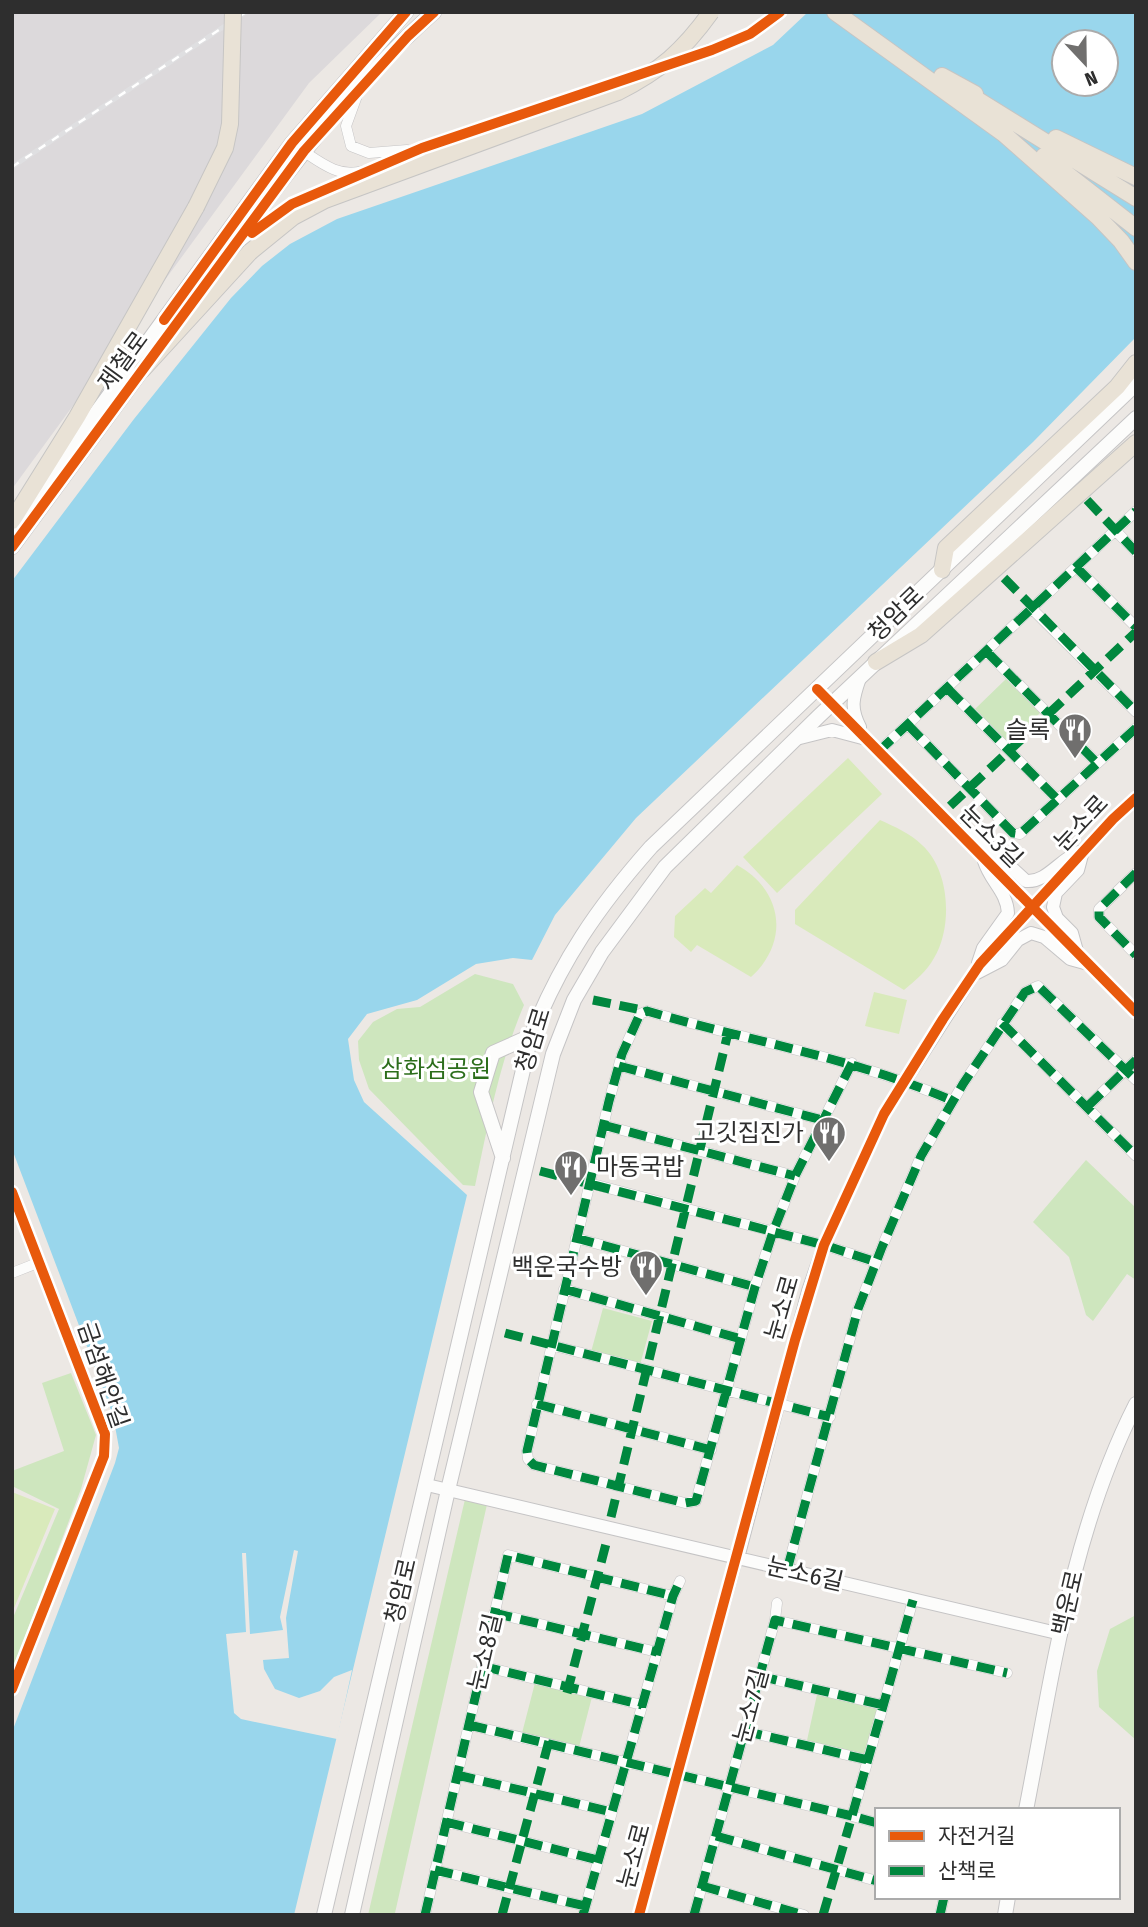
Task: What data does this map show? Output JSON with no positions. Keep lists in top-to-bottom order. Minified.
{"streets":{"main road":["제철로","청암로","백운로"],"street":["눈소로","눈소3길","금섬해안길","눈소6길","눈소8길","눈소7길"]},"crossings":[["청암로","눈소3길"],["청암로","눈소6길"],["눈소로","눈소3길"],["눈소로","눈소6길"],["눈소6길","백운로"]],"parks":["삼화섬공원"],"places":{"restaurant":["슬록","고깃집진가","마동국밥","백운국수방"]},"legend":["자전거길","산책로"],"north":"bottom"}
